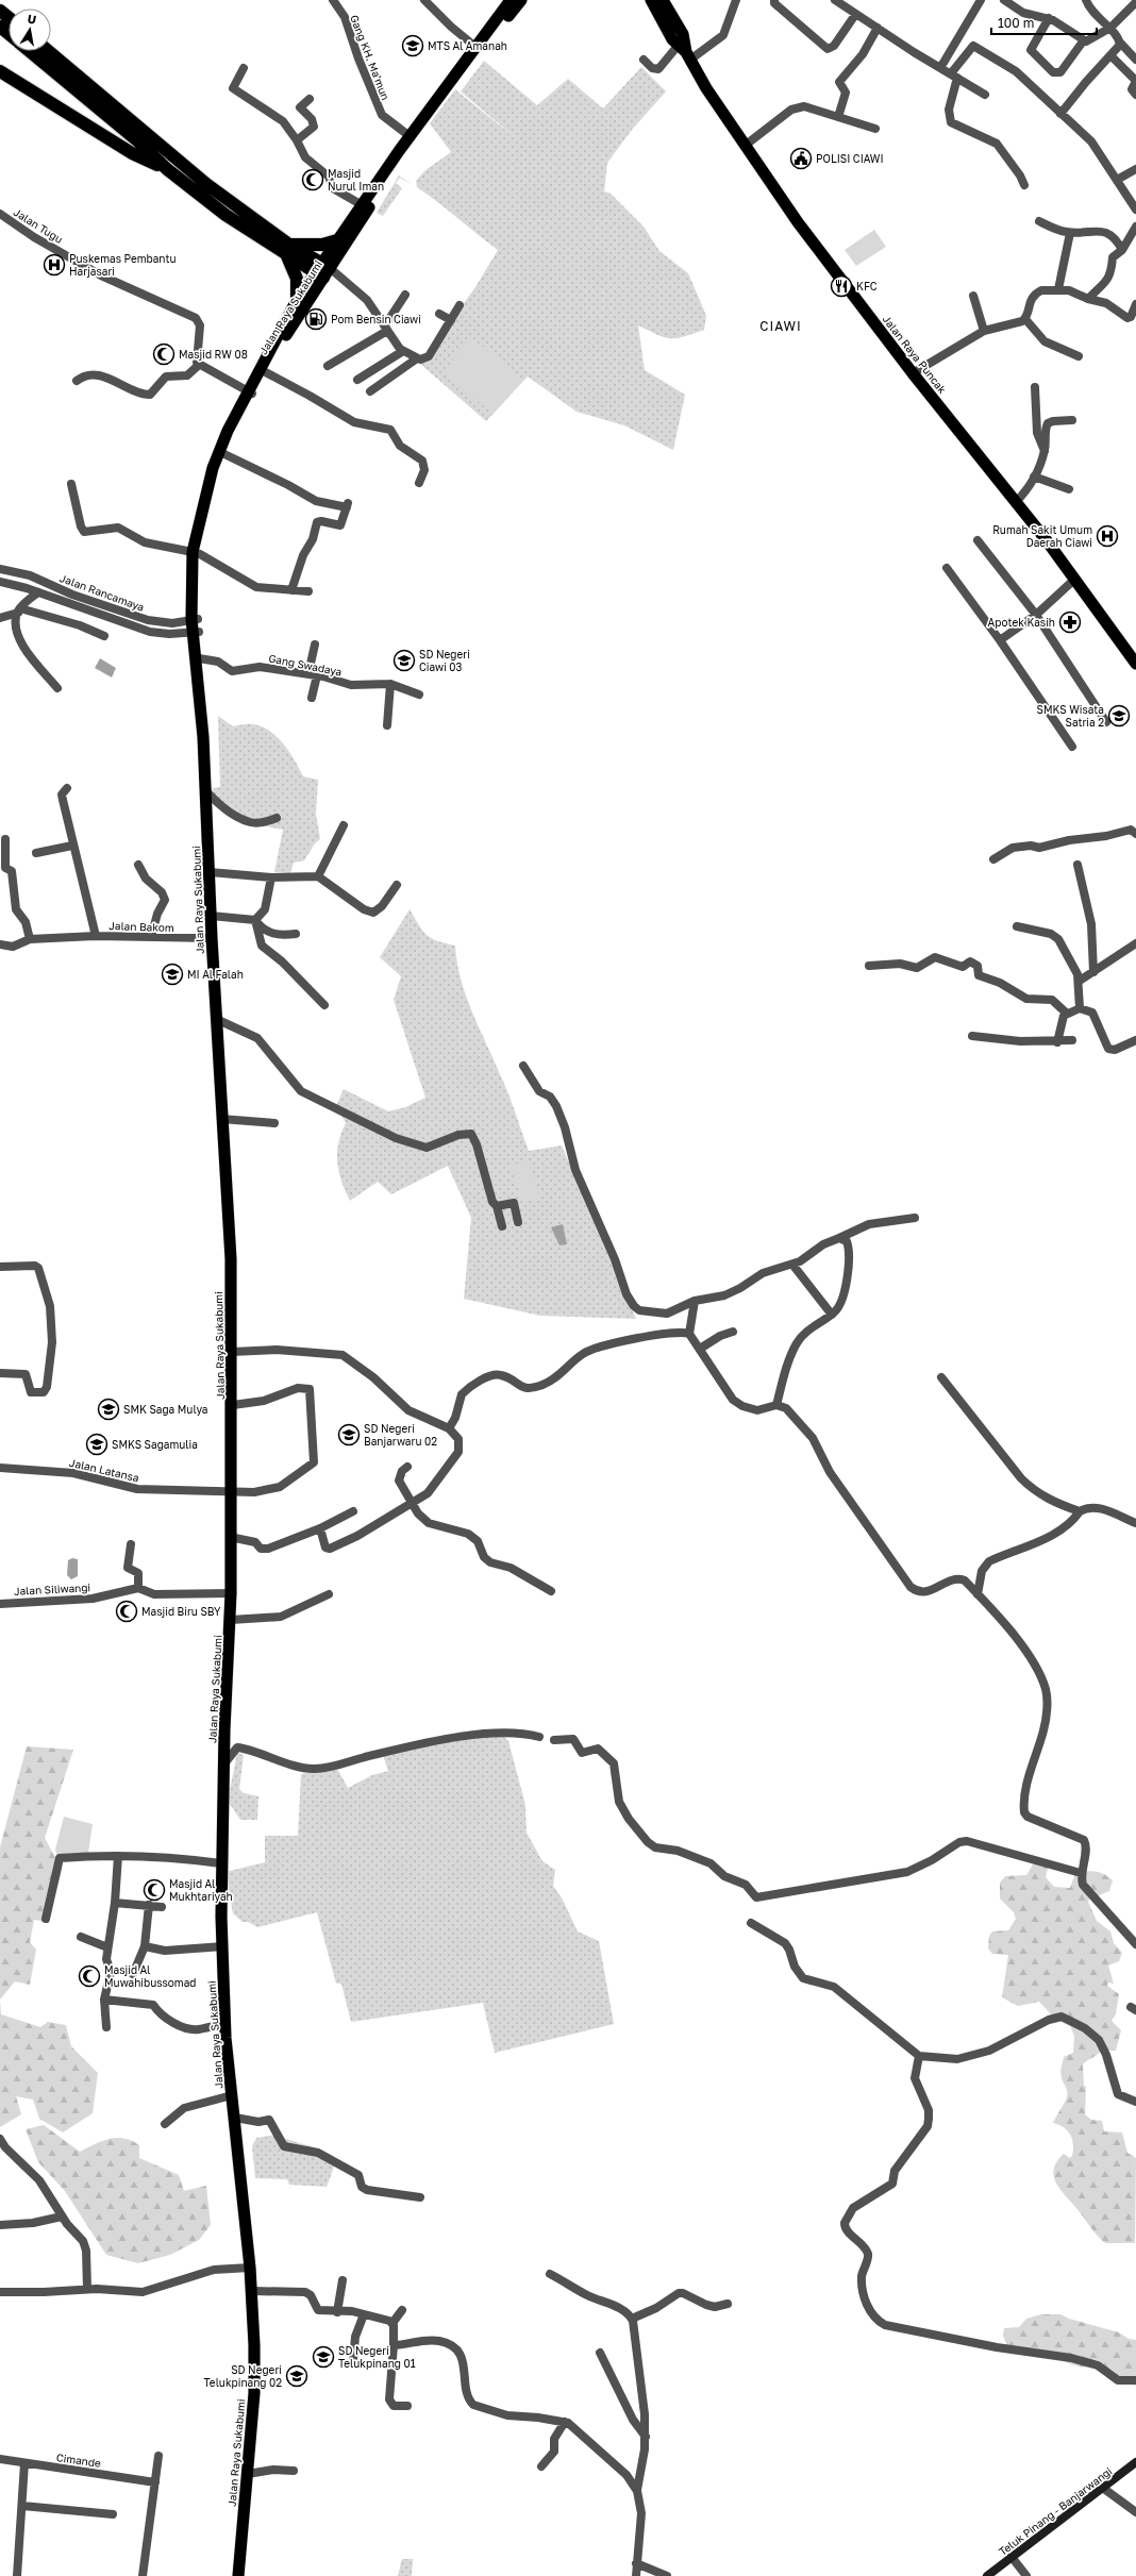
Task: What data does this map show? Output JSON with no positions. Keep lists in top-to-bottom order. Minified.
{"streets":{"highway":["Jalan Raya Sukabumi","Jalan Raya Puncak"],"main road":["Teluk Pinang - Banjarwangi"],"street":["Gang KH. Ma'mun","Jalan Tugu","Jalan Rancamaya","Gang Swadaya","Jalan Bakom","Jalan Latansa","Jalan Siliwangi","Cimande"]},"crossings":[["Gang KH. Ma'mun","Jalan Raya Sukabumi"],["Jalan Raya Sukabumi","Jalan Rancamaya"],["Jalan Raya Sukabumi","Gang Swadaya"],["Jalan Raya Sukabumi","Jalan Bakom"],["Jalan Raya Sukabumi","Jalan Latansa"]],"districts":["CIAWI"],"places":{"school or university":["MTS Al Amanah","SD Negeri Ciawi 03","SMKS Wisata Satria 2","MI Al Falah","SMK Saga Mulya","SD Negeri Banjarwaru 02","SMKS Sagamulia","SD Negeri Telukpinang 01","SD Negeri Telukpinang 02"],"public building":["POLISI CIAWI"],"mosque":["Masjid Nurul Iman","Masjid RW 08","Masjid Biru SBY","Masjid Al Mukhtariyah","Masjid Al Muwahibussomad"],"hospital":["Puskemas Pembantu Harjasari","Rumah Sakit Umum Daerah Ciawi"],"restaurant":["KFC"],"fuel station":["Pom Bensin Ciawi"],"pharmacy":["Apotek Kasih"]},"scale_bar":"100 m","north":"top"}
